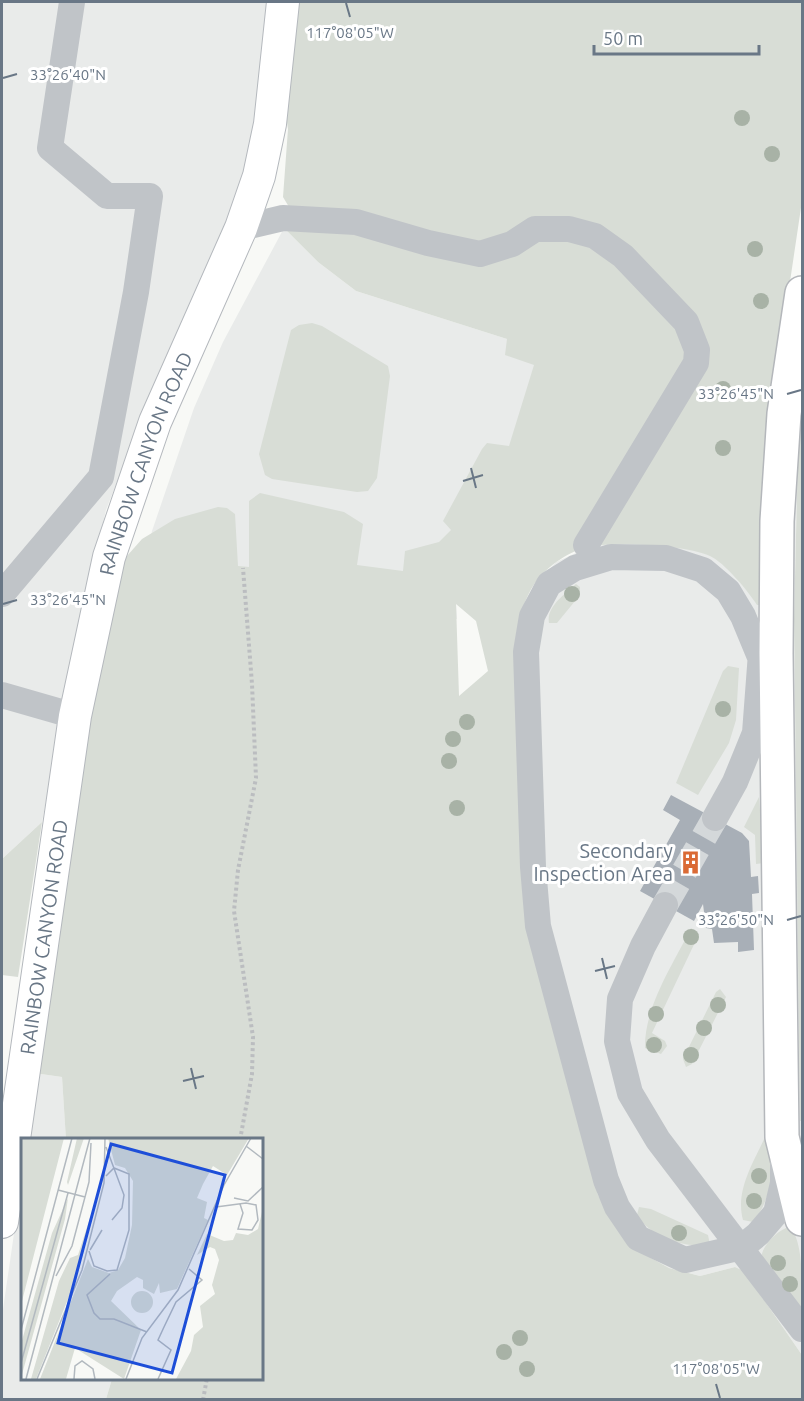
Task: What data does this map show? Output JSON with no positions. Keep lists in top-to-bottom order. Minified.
{"streets":{"main road":["RAINBOW CANYON ROAD"]},"places":{"building":["Secondary Inspection Area"]},"scale_bar":"50 m","coordinates":["117°08'05\"W","33°26'40\"N","33°26'45\"N","33°26'50\"N"]}
